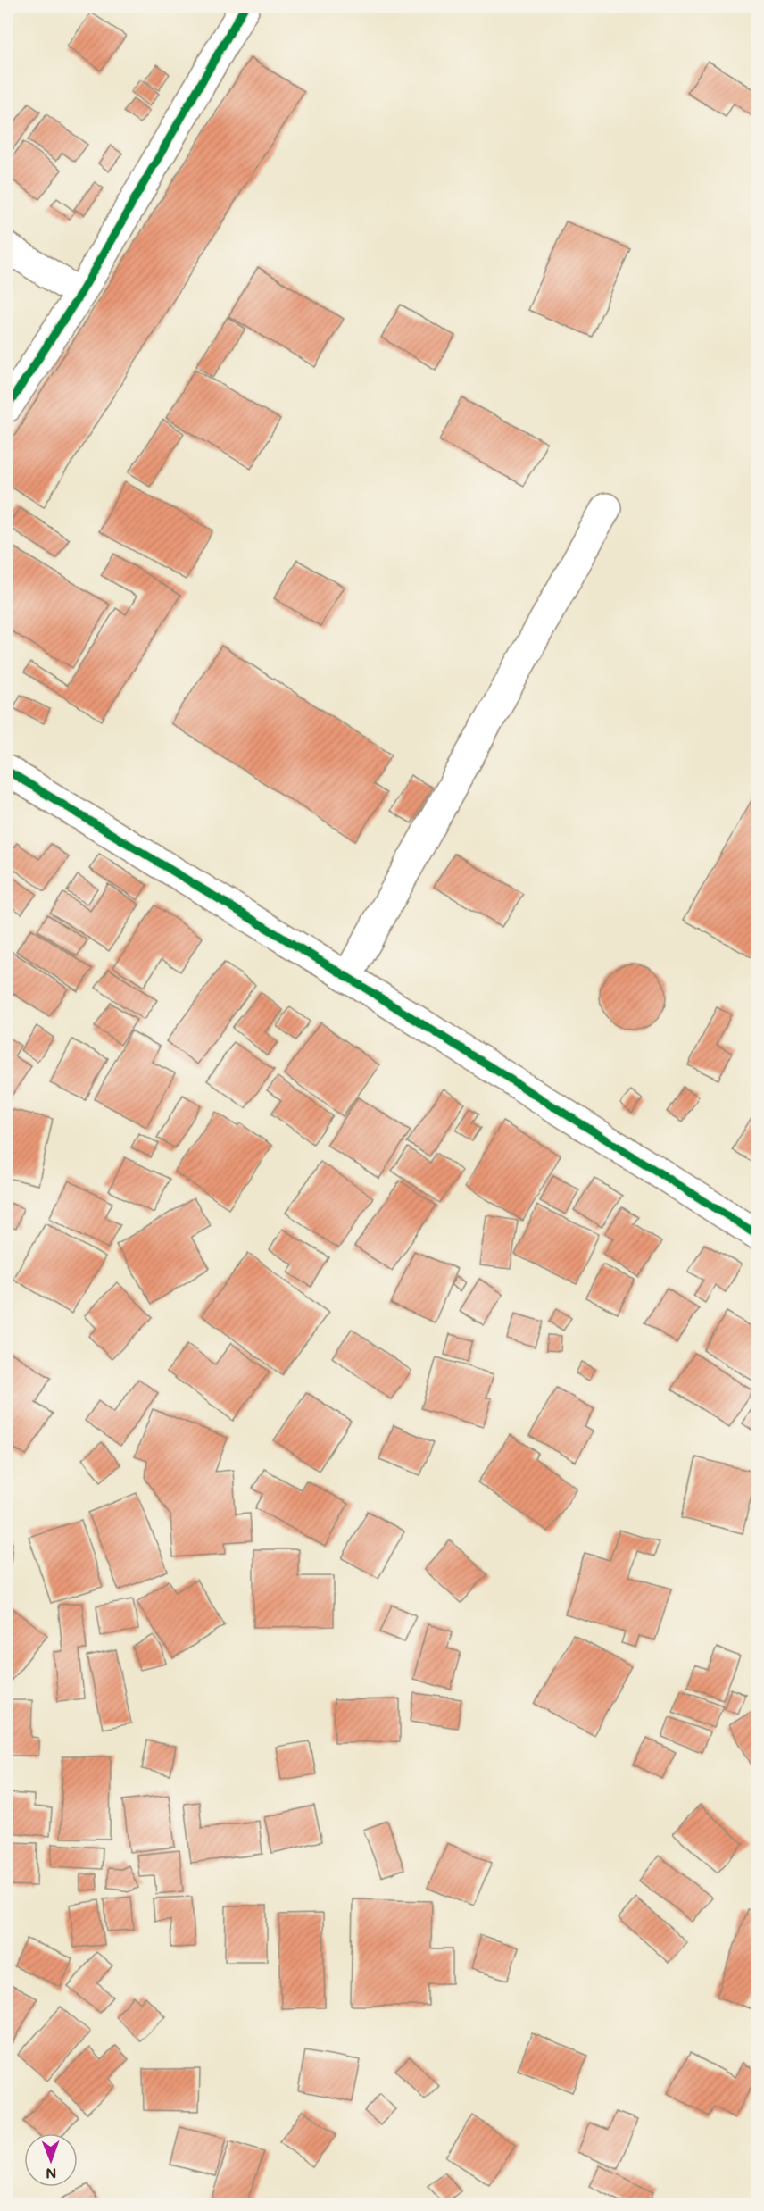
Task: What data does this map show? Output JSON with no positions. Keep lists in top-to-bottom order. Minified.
{"north":"bottom"}
